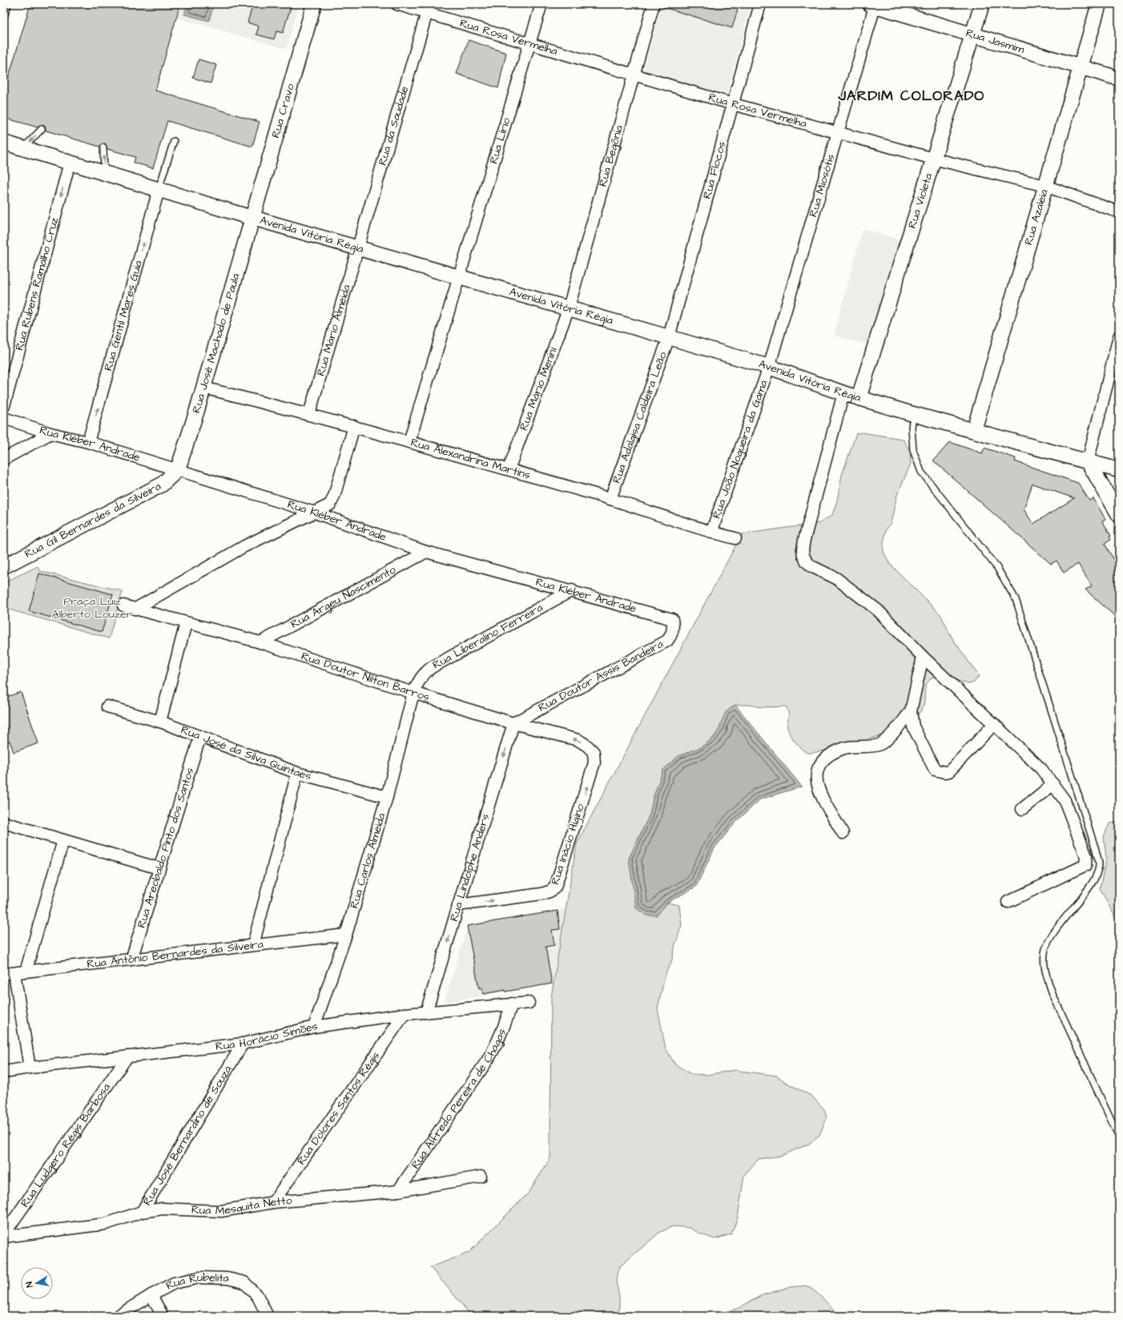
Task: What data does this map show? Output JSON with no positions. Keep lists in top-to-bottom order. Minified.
{"streets":{"street":["Rua Rosa Vermelha","Rua Jasmim","Rua Cravo","Rua da Saudade","Rua Lírio","Rua Begônia","Rua Flocos","Rua Miosótis","Rua Violeta","Rua Azaleia","Avenida Vitória Régia","Rua Rubens Ramalho Cruz","Rua Gentil Mares Guia","Rua Mário Almeida","Rua José Machado de Paula","Rua Mário Menini","Rua Adalgisa Caldeira Leão","Rua Kléber Andrade","Rua João Nogueira da Gama","Rua Alexandrina Martins","Rua Gil Bernardes da Silveira","Rua Argeu Nascimento","Rua Liberalino Ferreira","Rua Doutor Assis Bandeira","Rua Doutor Nilton Barros","Rua José da Silva Quintaes","Rua Inácio Higino","Rua Areobaldo Pinto dos Santos","Rua Carlos Almeida","Rua Lindolphe Anders","Rua Antônio Bernardes da Silveira","Rua Horácio Simões","Rua Alfredo Pereira de Chagas","Rua Dolores Santos Régis","Rua José Bernardino de Souza","Rua Ludgero Régis Barbosa","Rua Mesquita Netto","Rua Rubelita"]},"crossings":[["Rua Rosa Vermelha","Rua da Saudade"],["Rua Rosa Vermelha","Rua Lírio"],["Rua Rosa Vermelha","Rua Begônia"],["Rua Rosa Vermelha","Rua Flocos"],["Rua Rosa Vermelha","Rua Miosótis"],["Rua Rosa Vermelha","Rua Violeta"],["Rua Rosa Vermelha","Rua Azaleia"],["Rua Jasmim","Rua Miosótis"],["Rua Jasmim","Rua Violeta"],["Rua Jasmim","Rua Azaleia"],["Rua Cravo","Avenida Vitória Régia"],["Rua Cravo","Rua José Machado de Paula"],["Rua da Saudade","Avenida Vitória Régia"],["Rua da Saudade","Rua Mário Almeida"],["Rua Lírio","Avenida Vitória Régia"],["Rua Lírio","Rua Alexandrina Martins"],["Rua Begônia","Avenida Vitória Régia"],["Rua Begônia","Rua Mário Menini"],["Rua Flocos","Avenida Vitória Régia"],["Rua Flocos","Rua Adalgisa Caldeira Leão"],["Rua Miosótis","Avenida Vitória Régia"],["Rua Miosótis","Rua João Nogueira da Gama"],["Rua Violeta","Avenida Vitória Régia"],["Rua Azaleia","Avenida Vitória Régia"],["Avenida Vitória Régia","Rua Rubens Ramalho Cruz"],["Avenida Vitória Régia","Rua Gentil Mares Guia"],["Avenida Vitória Régia","Rua Mário Almeida"],["Avenida Vitória Régia","Rua José Machado de Paula"],["Avenida Vitória Régia","Rua Mário Menini"],["Avenida Vitória Régia","Rua Adalgisa Caldeira Leão"],["Avenida Vitória Régia","Rua João Nogueira da Gama"],["Rua Gentil Mares Guia","Rua Kléber Andrade"],["Rua Mário Almeida","Rua Alexandrina Martins"],["Rua José Machado de Paula","Rua Kléber Andrade"],["Rua José Machado de Paula","Rua Alexandrina Martins"],["Rua José Machado de Paula","Rua Gil Bernardes da Silveira"],["Rua Mário Menini","Rua Alexandrina Martins"],["Rua Adalgisa Caldeira Leão","Rua Alexandrina Martins"],["Rua Kléber Andrade","Rua Gil Bernardes da Silveira"],["Rua Kléber Andrade","Rua Argeu Nascimento"],["Rua Kléber Andrade","Rua Liberalino Ferreira"],["Rua Kléber Andrade","Rua Doutor Assis Bandeira"],["Rua João Nogueira da Gama","Rua Alexandrina Martins"],["Rua Argeu Nascimento","Rua Doutor Nilton Barros"],["Rua Liberalino Ferreira","Rua Doutor Nilton Barros"],["Rua Liberalino Ferreira","Rua Carlos Almeida"],["Rua Doutor Assis Bandeira","Rua Doutor Nilton Barros"],["Rua Doutor Assis Bandeira","Rua Lindolphe Anders"],["Rua Doutor Nilton Barros","Rua Inácio Higino"],["Rua Doutor Nilton Barros","Rua Carlos Almeida"],["Rua Doutor Nilton Barros","Rua Lindolphe Anders"],["Rua José da Silva Quintaes","Rua Areobaldo Pinto dos Santos"],["Rua José da Silva Quintaes","Rua Carlos Almeida"],["Rua Inácio Higino","Rua Lindolphe Anders"],["Rua Areobaldo Pinto dos Santos","Rua Antônio Bernardes da Silveira"],["Rua Carlos Almeida","Rua Antônio Bernardes da Silveira"],["Rua Carlos Almeida","Rua Horácio Simões"],["Rua Lindolphe Anders","Rua Horácio Simões"],["Rua Horácio Simões","Rua Alfredo Pereira de Chagas"],["Rua Horácio Simões","Rua Dolores Santos Régis"],["Rua Horácio Simões","Rua José Bernardino de Souza"],["Rua Horácio Simões","Rua Ludgero Régis Barbosa"],["Rua Alfredo Pereira de Chagas","Rua Mesquita Netto"],["Rua Dolores Santos Régis","Rua Mesquita Netto"],["Rua José Bernardino de Souza","Rua Mesquita Netto"],["Rua Ludgero Régis Barbosa","Rua Mesquita Netto"]],"one_way":["Rua Rubens Ramalho Cruz","Rua Gentil Mares Guia","Rua Inácio Higino","Rua Lindolphe Anders"],"districts":["JARDIM COLORADO"],"parks":["Praça Luiz Alberto Louzer"],"north":"left"}
